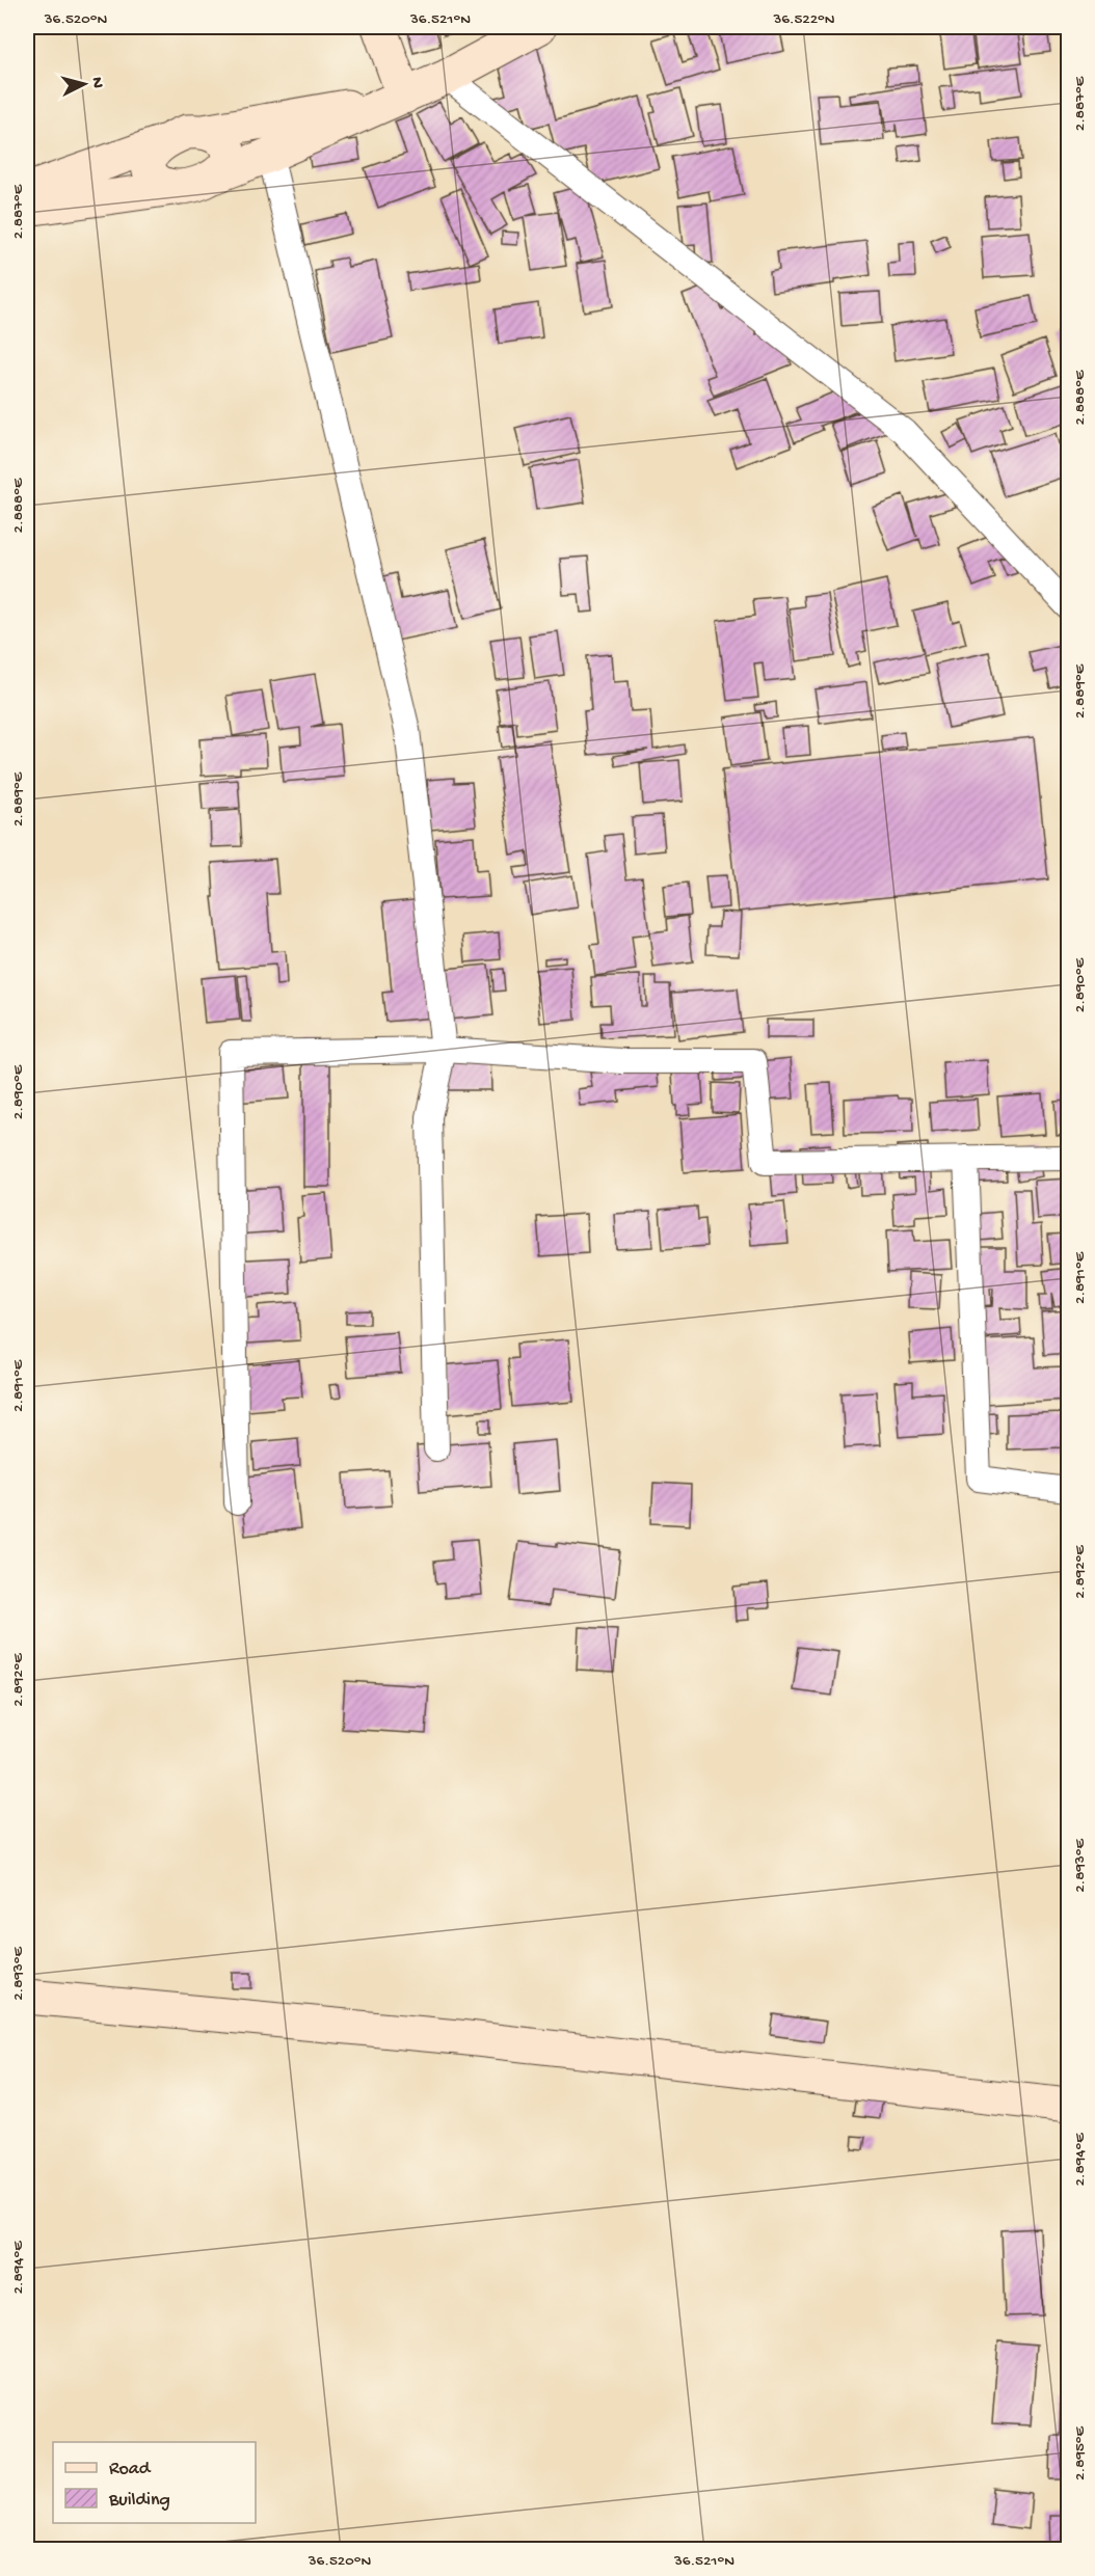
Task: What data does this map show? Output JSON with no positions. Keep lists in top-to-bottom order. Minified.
{"legend":["Road","Building"],"north":"right","coordinates":["36.520°N","36.521°N","36.522°N","2.887°E","2.888°E","2.889°E","2.890°E","2.891°E","2.892°E","2.893°E","2.894°E","2.895°E"]}
